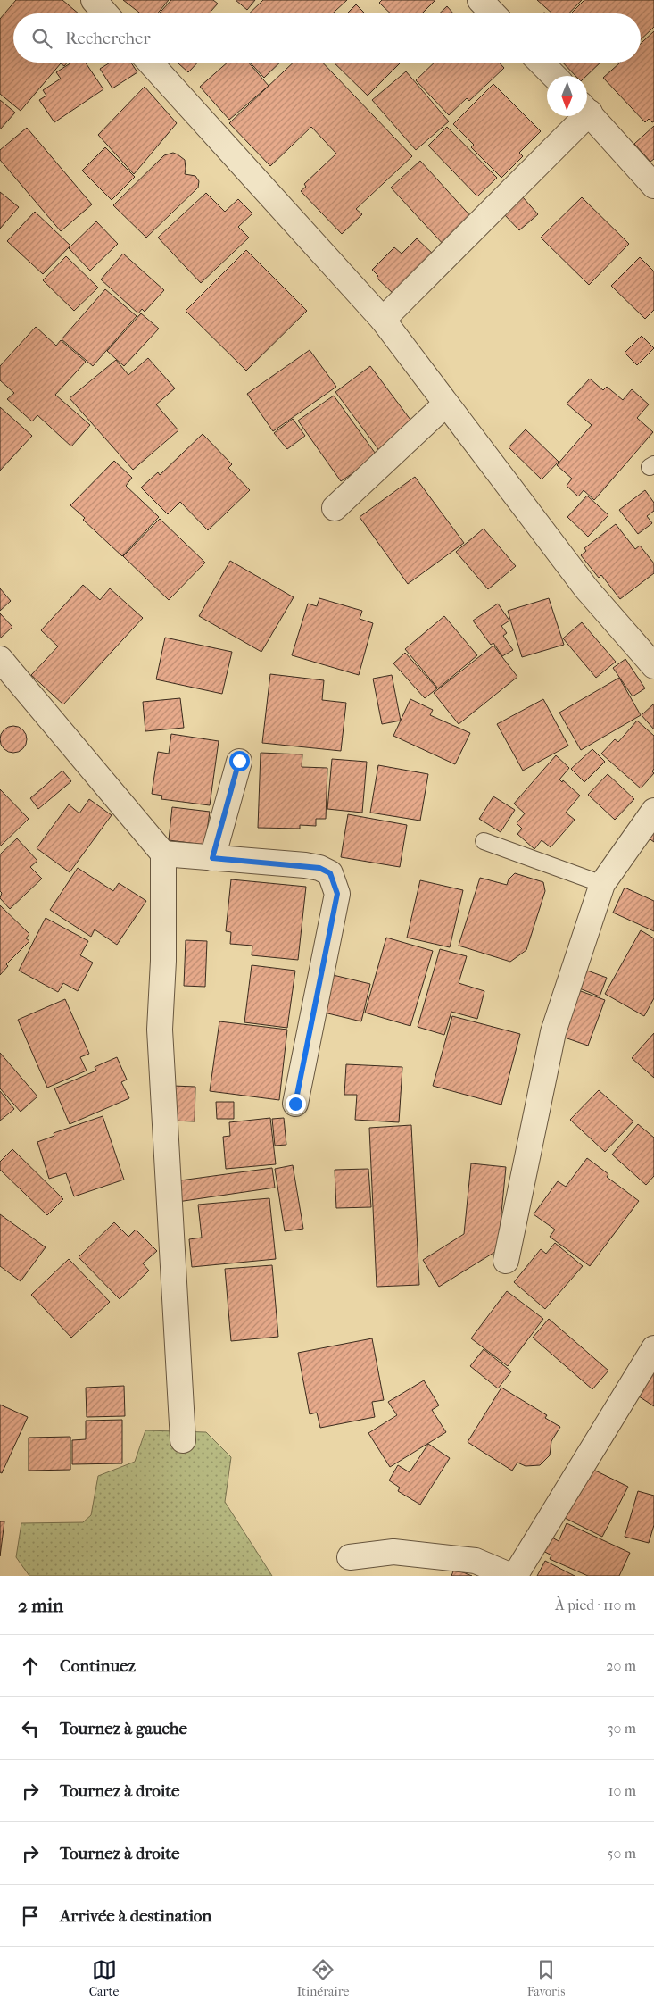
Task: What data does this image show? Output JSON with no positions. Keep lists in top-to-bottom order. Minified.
{"north":"bottom","page":{"search":"Rechercher","heading":["2 min","À pied · 110 m"],"list":[["Continuez","20 m"],["Tournez à gauche","30 m"],["Tournez à droite","10 m"],["Tournez à droite","50 m"],"Arrivée à destination"],"nav":["Carte","Itinéraire","Favoris"]}}
